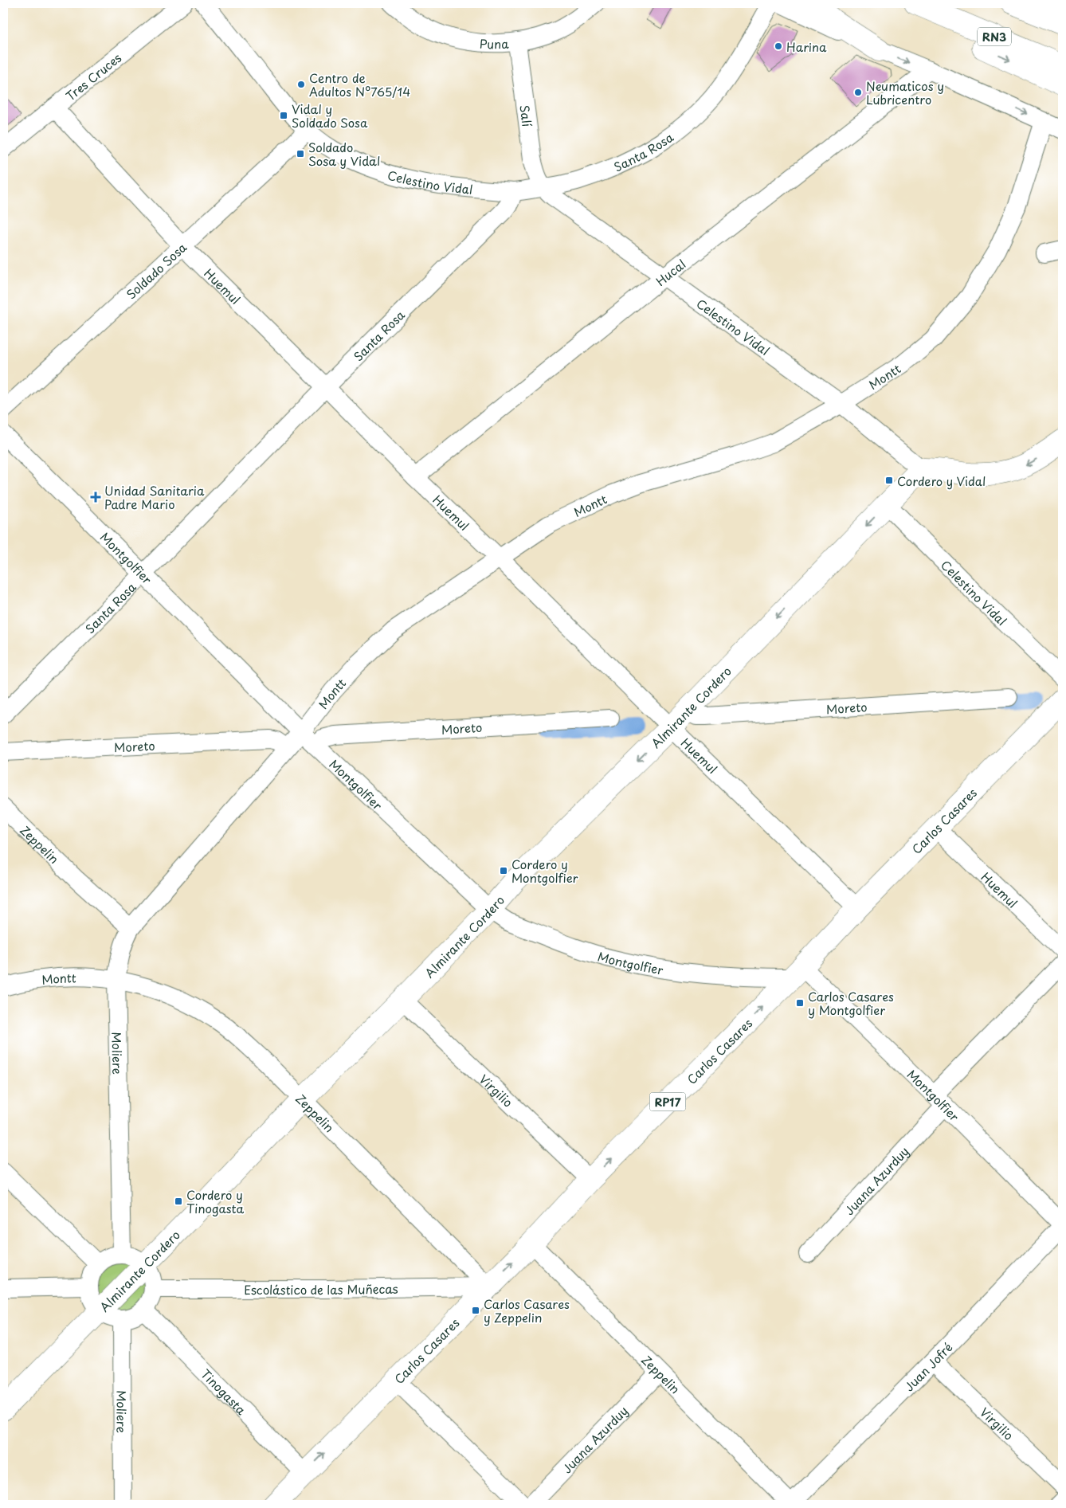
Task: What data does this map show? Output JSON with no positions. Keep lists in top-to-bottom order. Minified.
{"streets":{"main road":["RN3","Almirante Cordero","Carlos Casares","RP17"],"street":["Puna","Tres Cruces","Salí","Santa Rosa","Celestino Vidal","Soldado Sosa","Hucal","Huemul","Montt","Montgolfier","Moreto","Zeppelin","Moliere","Virgilio","Juana Azurduy","Escolástico de las Muñecas","Juan Jofré","Tinogasta"]},"crossings":[["Puna","Salí"],["Tres Cruces","Huemul"],["Salí","Santa Rosa"],["Salí","Celestino Vidal"],["Santa Rosa","Celestino Vidal"],["Santa Rosa","Huemul"],["Santa Rosa","Montgolfier"],["Celestino Vidal","Soldado Sosa"],["Celestino Vidal","Hucal"],["Celestino Vidal","Montt"],["Celestino Vidal","Almirante Cordero"],["Soldado Sosa","Huemul"],["Hucal","Huemul"],["Huemul","Montt"],["Huemul","Almirante Cordero"],["Huemul","Carlos Casares"],["Montt","Montgolfier"],["Montt","Moreto"],["Montt","Zeppelin"],["Montt","Moliere"],["Montgolfier","Almirante Cordero"],["Montgolfier","Moreto"],["Montgolfier","Carlos Casares"],["Montgolfier","Juana Azurduy"],["Montgolfier","Juan Jofré"],["Almirante Cordero","Moreto"],["Almirante Cordero","Zeppelin"],["Almirante Cordero","Virgilio"],["Carlos Casares","Zeppelin"],["Carlos Casares","Virgilio"],["Carlos Casares","Escolástico de las Muñecas"],["Carlos Casares","Tinogasta"],["Zeppelin","Moliere"],["Zeppelin","Juana Azurduy"],["Zeppelin","Escolástico de las Muñecas"],["Zeppelin","Juan Jofré"],["Virgilio","Juan Jofré"]],"one_way":["Almirante Cordero","Carlos Casares"],"places":{"other":["Harina","Centro de Adultos Nº765/14","Neumaticos y Lubricentro"],"transit":["Vidal y Soldado Sosa","Soldado Sosa y Vidal","Cordero y Vidal","Cordero y Montgolfier","Carlos Casares y Montgolfier","Cordero y Tinogasta","Carlos Casares y Zeppelin"],"health":["Unidad Sanitaria Padre Mario"]}}
